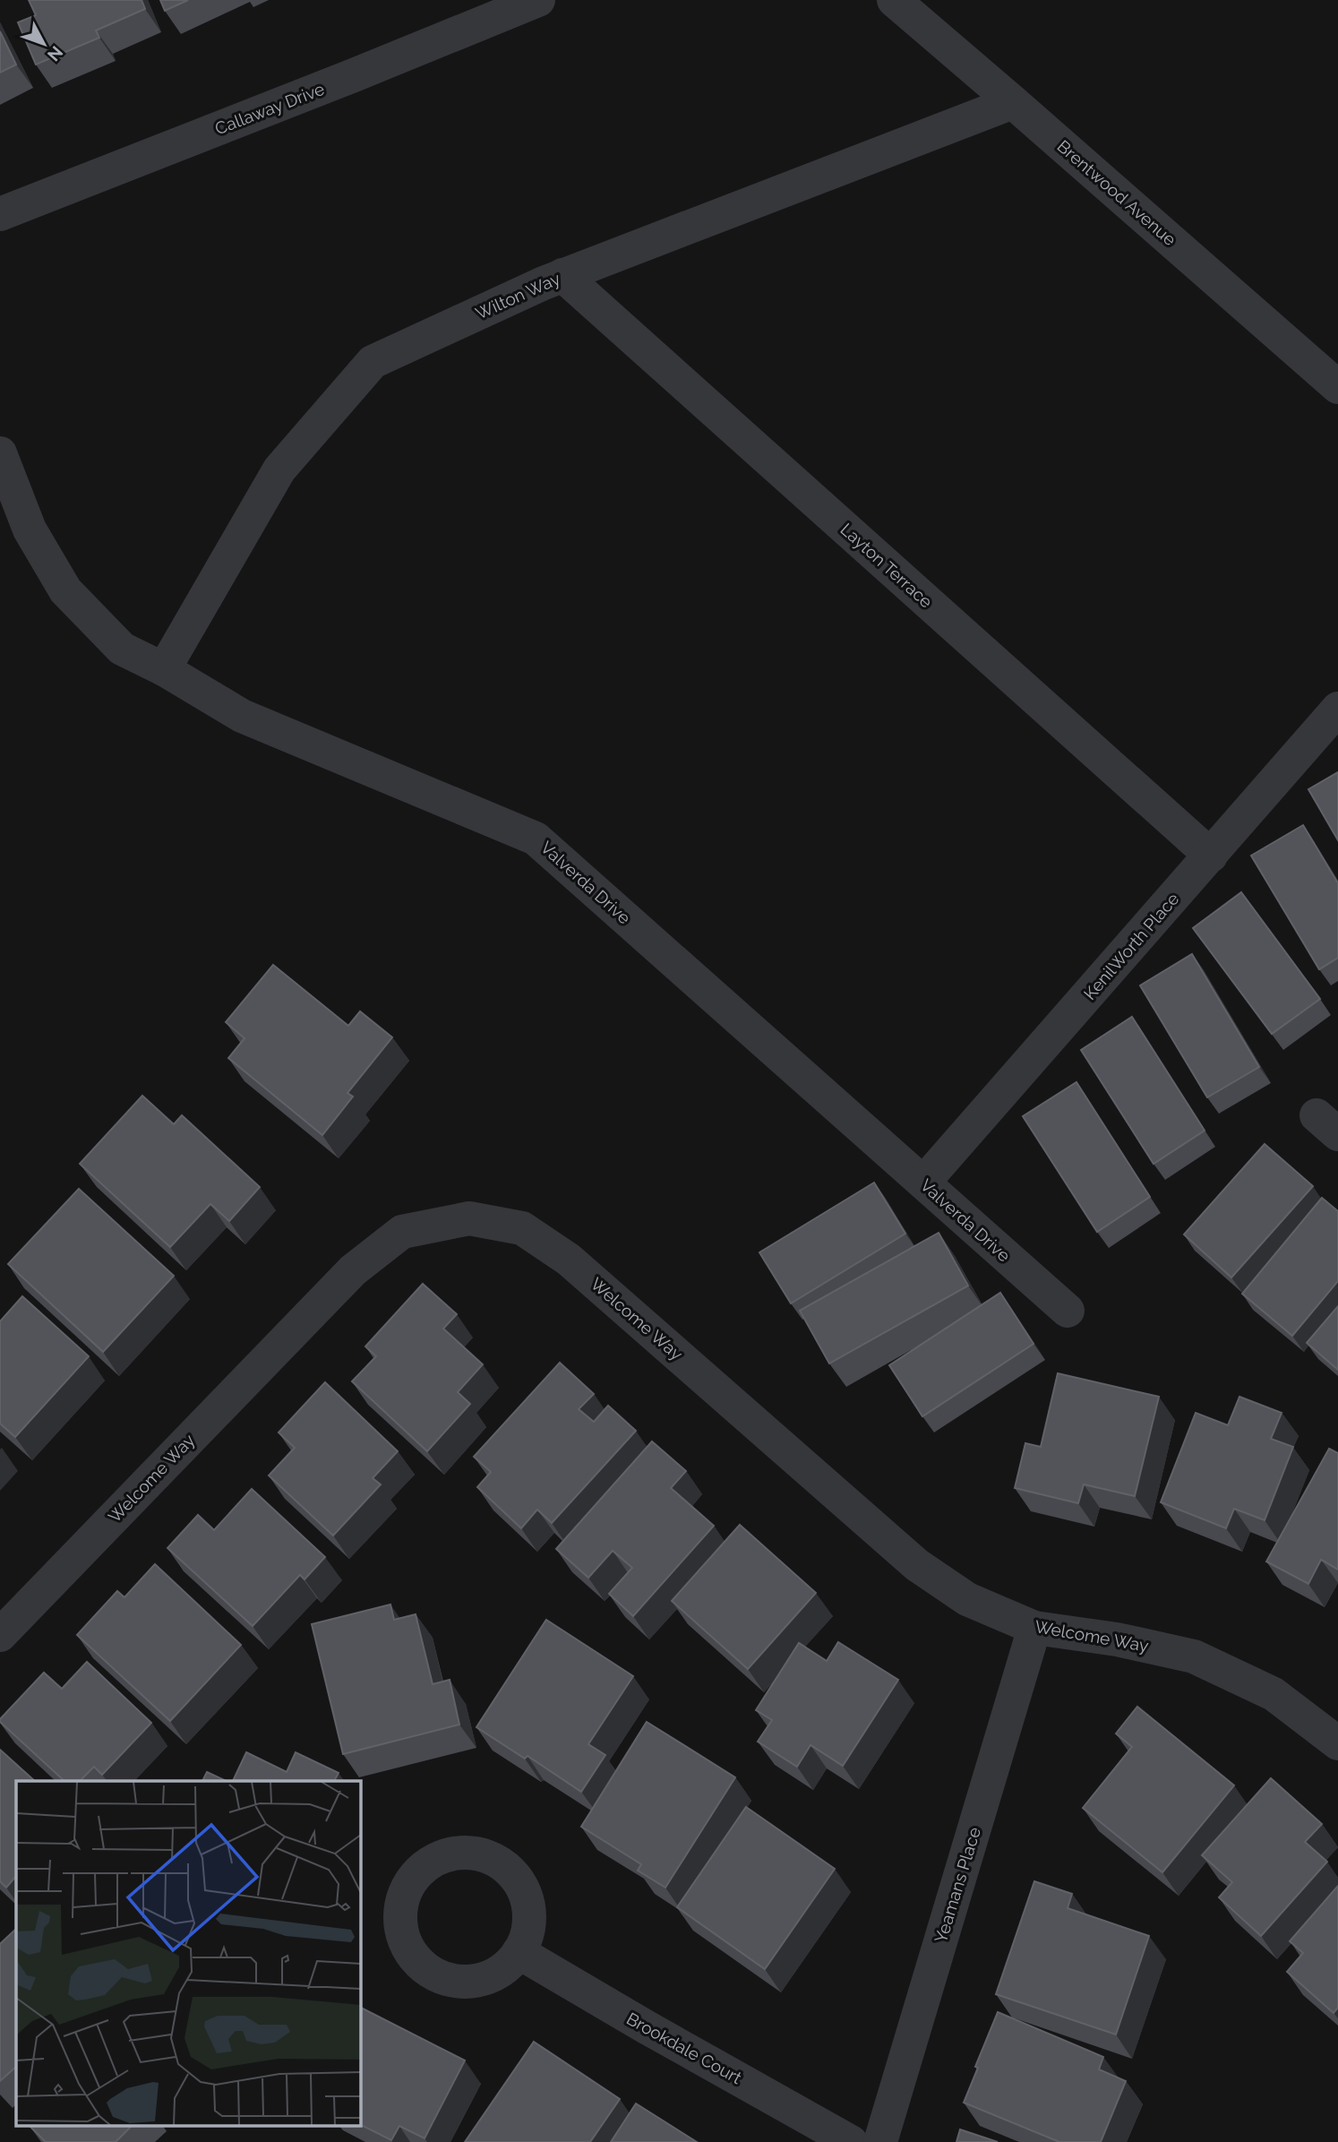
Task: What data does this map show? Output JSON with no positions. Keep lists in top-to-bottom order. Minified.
{"streets":{"street":["Callaway Drive","Brentwood Avenue","Wilton Way","Layton Terrace","Valverda Drive","KenilWorth Place","Welcome Way","Yeamans Place","Brookdale Court"]},"crossings":[["Brentwood Avenue","Wilton Way"],["Wilton Way","Layton Terrace"],["Wilton Way","Valverda Drive"],["Layton Terrace","KenilWorth Place"],["Valverda Drive","KenilWorth Place"],["Welcome Way","Yeamans Place"]],"north":"bottom right"}
